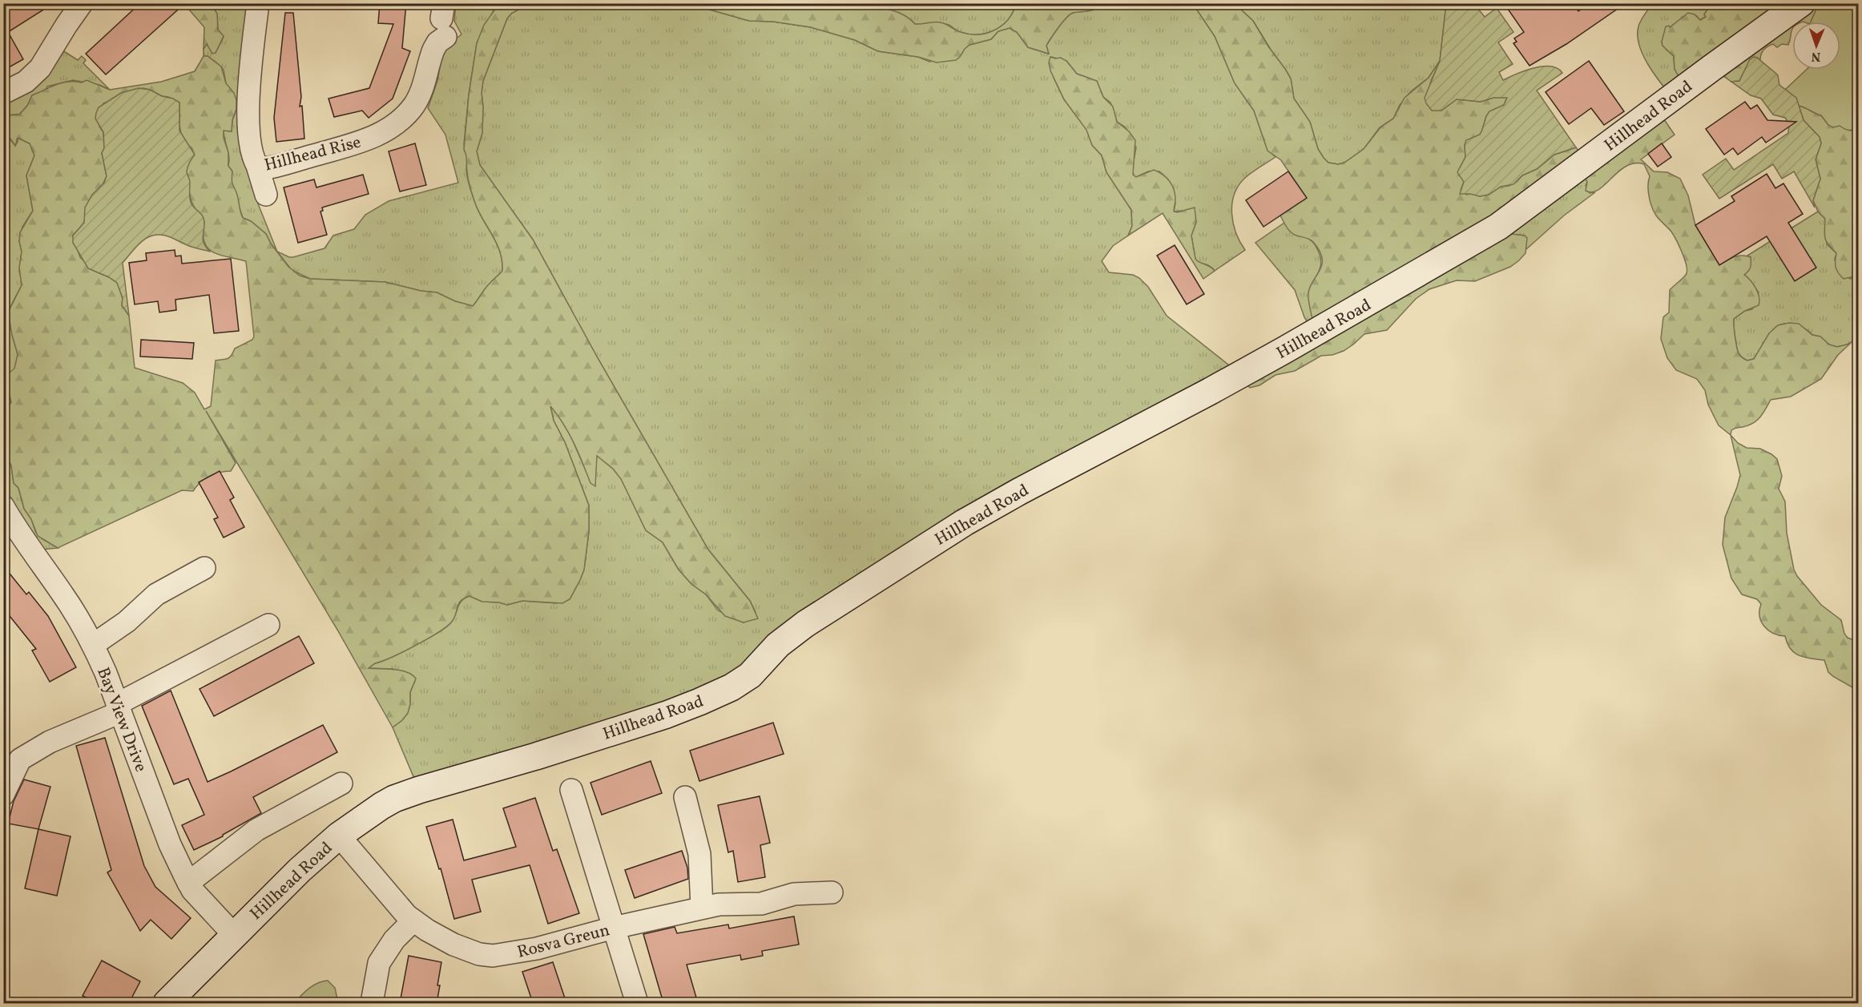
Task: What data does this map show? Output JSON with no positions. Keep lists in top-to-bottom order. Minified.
{"streets":{"street":["Hillhead Road","Hillhead Rise","Bay View Drive","Rosva Greun"]},"crossings":[["Hillhead Road","Bay View Drive"],["Hillhead Road","Rosva Greun"]],"north":"bottom"}
